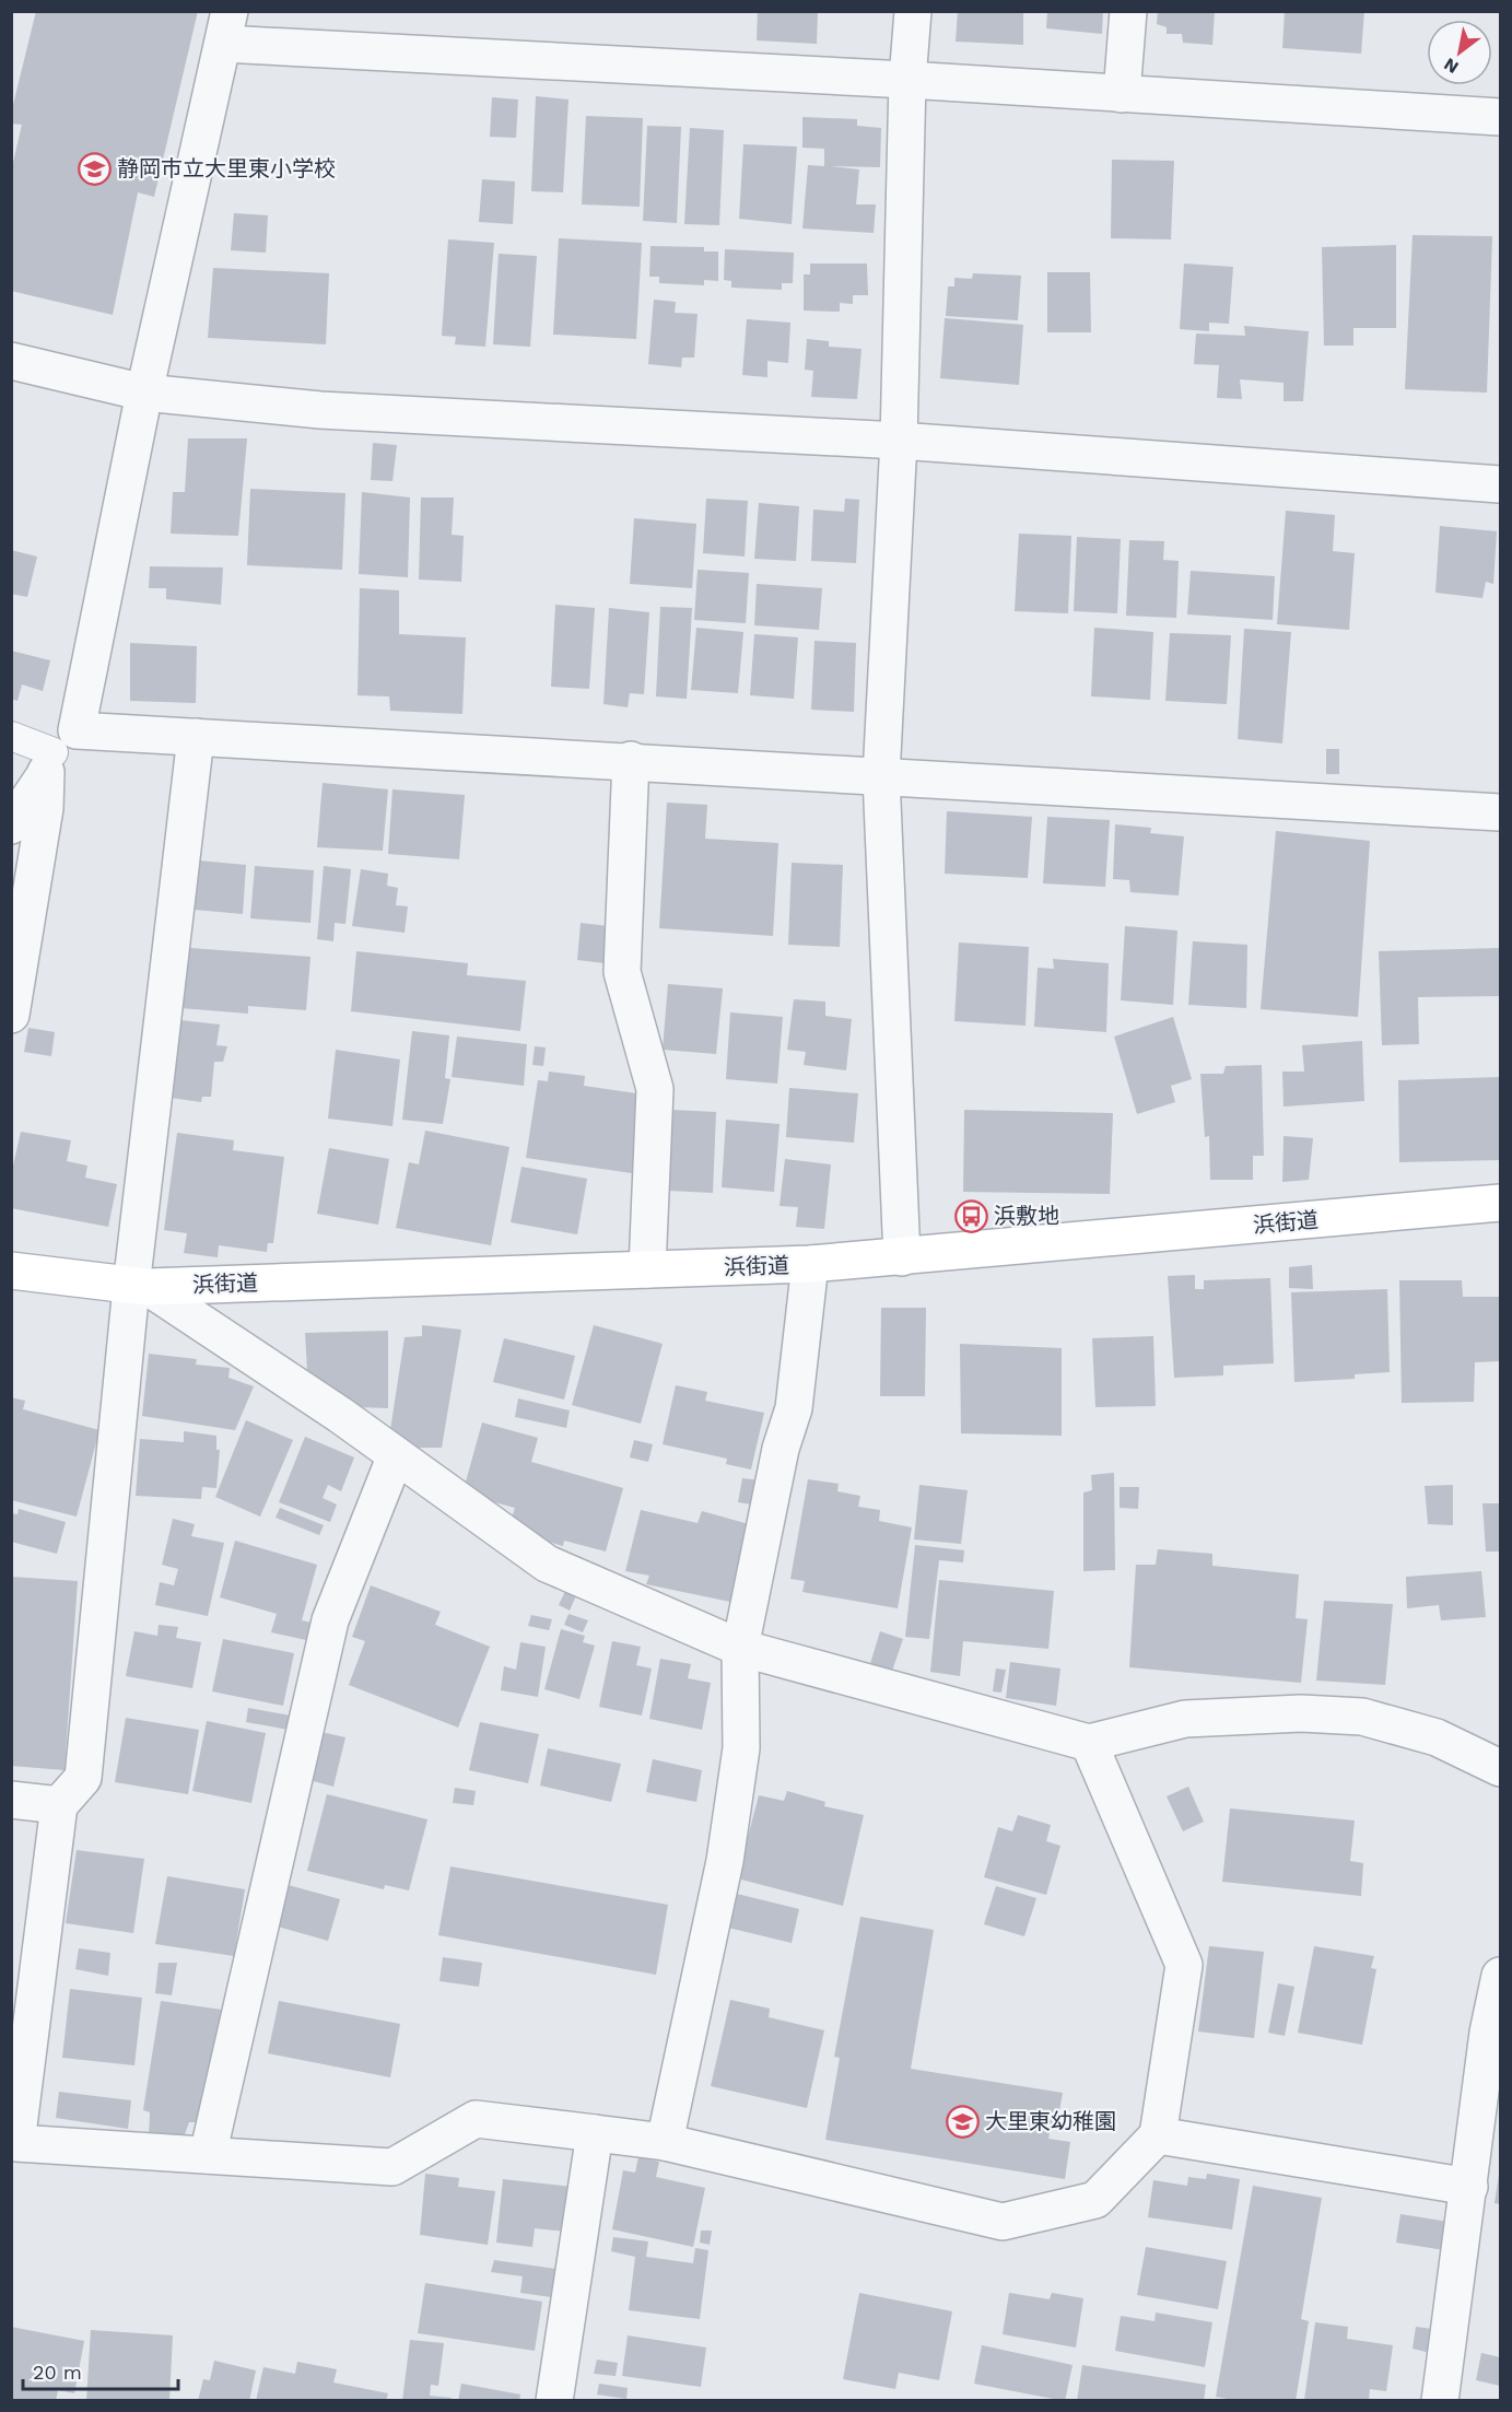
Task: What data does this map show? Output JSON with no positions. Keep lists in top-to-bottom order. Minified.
{"streets":{"street":["浜街道"]},"places":{"school or university":["静岡市立大里東小学校","大里東幼稚園"],"bus stop":["浜敷地"]},"scale_bar":"20 m","north":"bottom left"}
